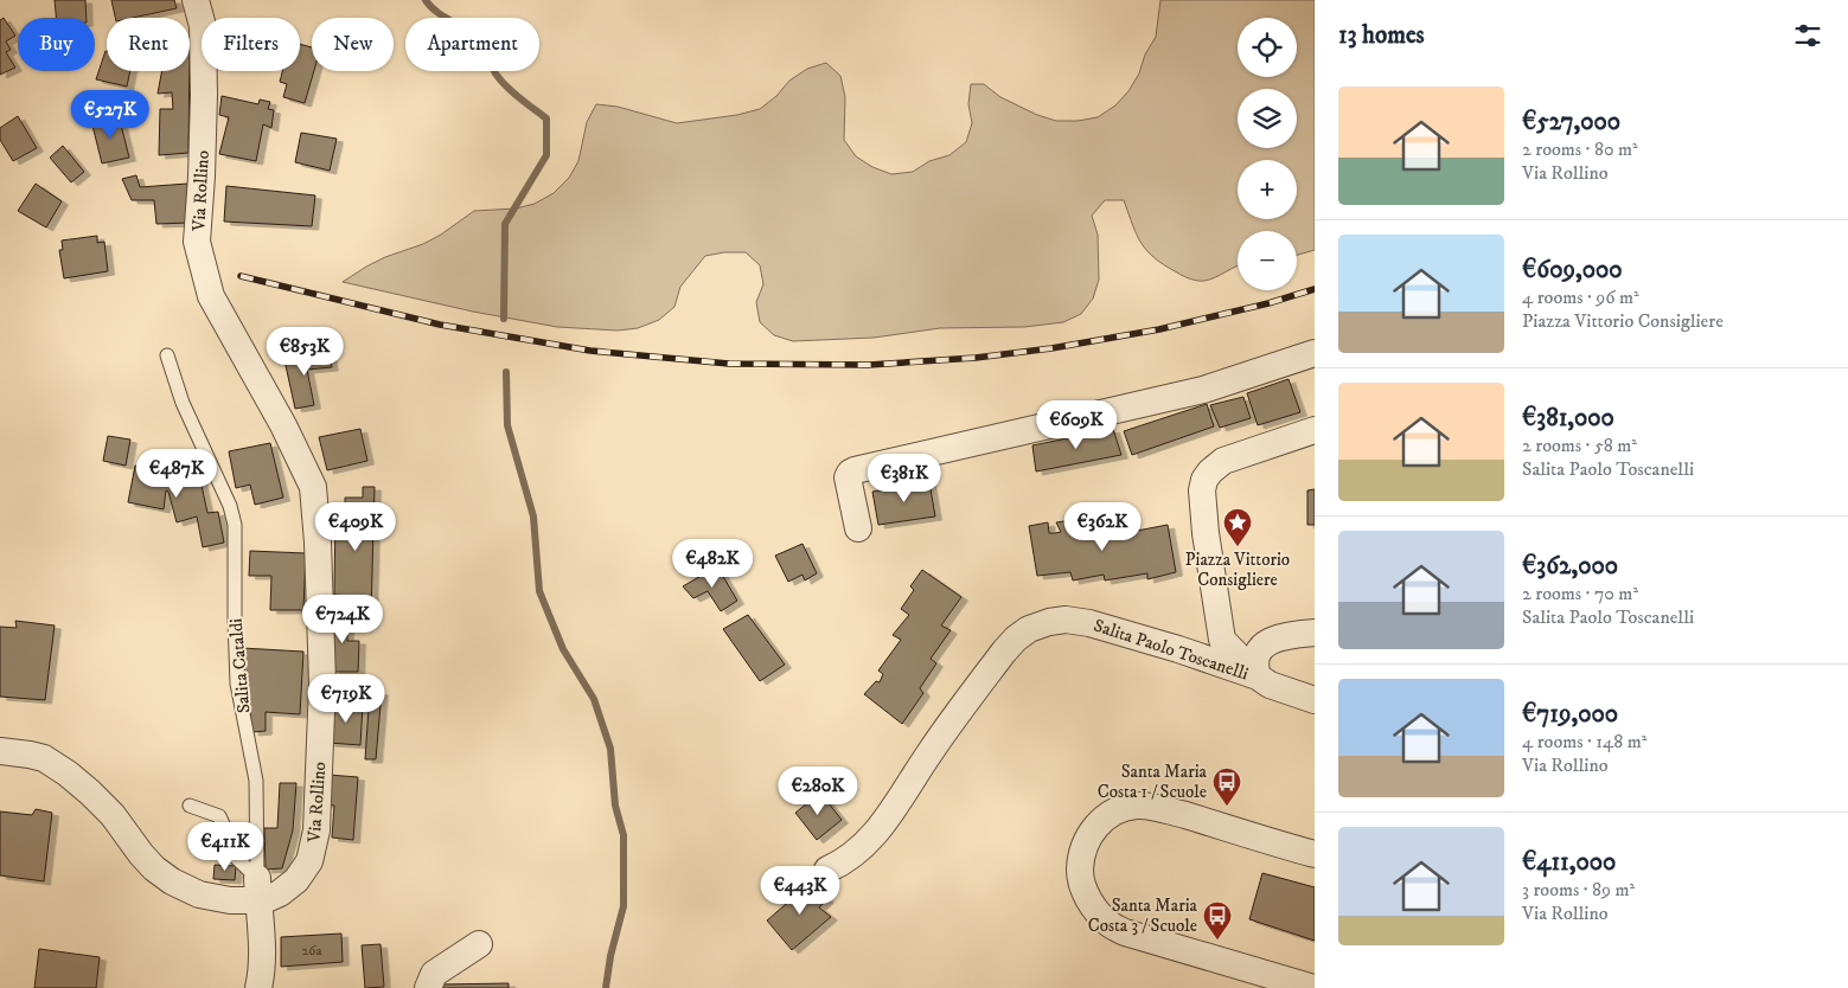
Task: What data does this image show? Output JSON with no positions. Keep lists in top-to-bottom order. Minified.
{"streets":{"street":["Via Rollino","Salita Paolo Toscanelli","Salita Cataldi"]},"crossings":[["Via Rollino","Salita Cataldi"]],"places":{"place":["Piazza Vittorio Consigliere"],"bus stop":["Santa Maria Costa 1 / Scuole","Santa Maria Costa 3 / Scuole"]},"house_numbers":["26a"],"page":{"heading":"13 homes","map_buttons":["+","−"],"chip":["Buy","Rent","Filters","New","Apartment"],"list":[{"name":"€527,000","note":"2 rooms · 80 m² · Via Rollino"},{"name":"€609,000","note":"4 rooms · 96 m² · Piazza Vittorio Consigliere"},{"name":"€381,000","note":"2 rooms · 58 m² · Salita Paolo Toscanelli"},{"name":"€362,000","note":"2 rooms · 70 m² · Salita Paolo Toscanelli"},{"name":"€719,000","note":"4 rooms · 148 m² · Via Rollino"},{"name":"€411,000","note":"3 rooms · 89 m² · Via Rollino"}],"price":["€527K","€853K","€609K","€487K","€381K","€409K","€362K","€482K","€724K","€719K","€280K","€411K","€443K"]}}
